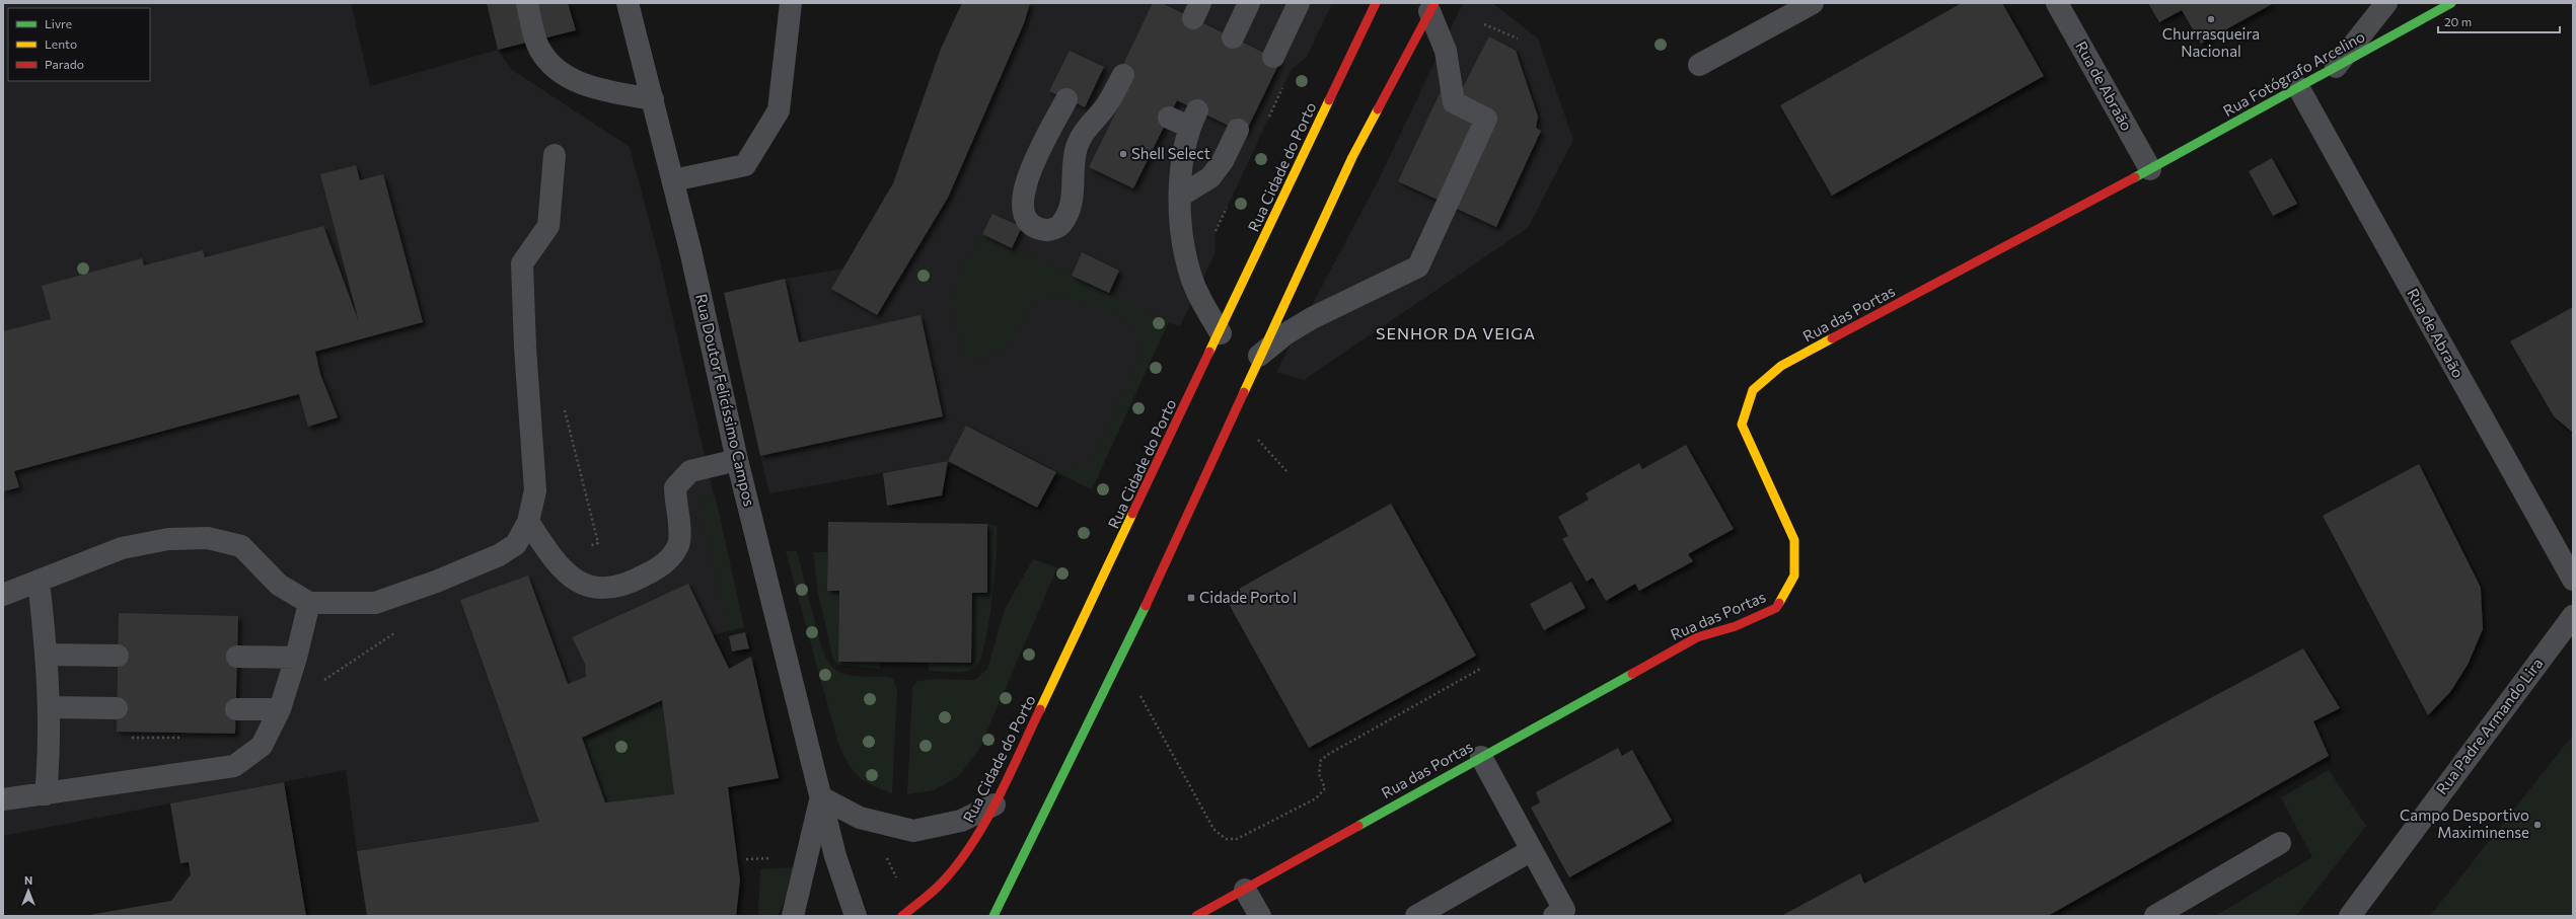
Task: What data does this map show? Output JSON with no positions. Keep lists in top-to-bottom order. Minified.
{"streets":{"main road":["Rua Fotógrafo Arcelino","Rua Cidade do Porto","Rua das Portas"],"street":["Rua de Abraão","Rua Doutor Felicíssimo Campos","Rua Padre Armando Lira"]},"crossings":[["Rua Fotógrafo Arcelino","Rua de Abraão"],["Rua Fotógrafo Arcelino","Rua das Portas"],["Rua de Abraão","Rua das Portas"]],"districts":["SENHOR DA VEIGA"],"places":{"other":["Churrasqueira Nacional","Shell Select","Campo Desportivo Maximinense"],"transit":["Cidade Porto I"]},"legend":["Livre","Lento","Parado"],"scale_bar":"20 m","north":"top"}
